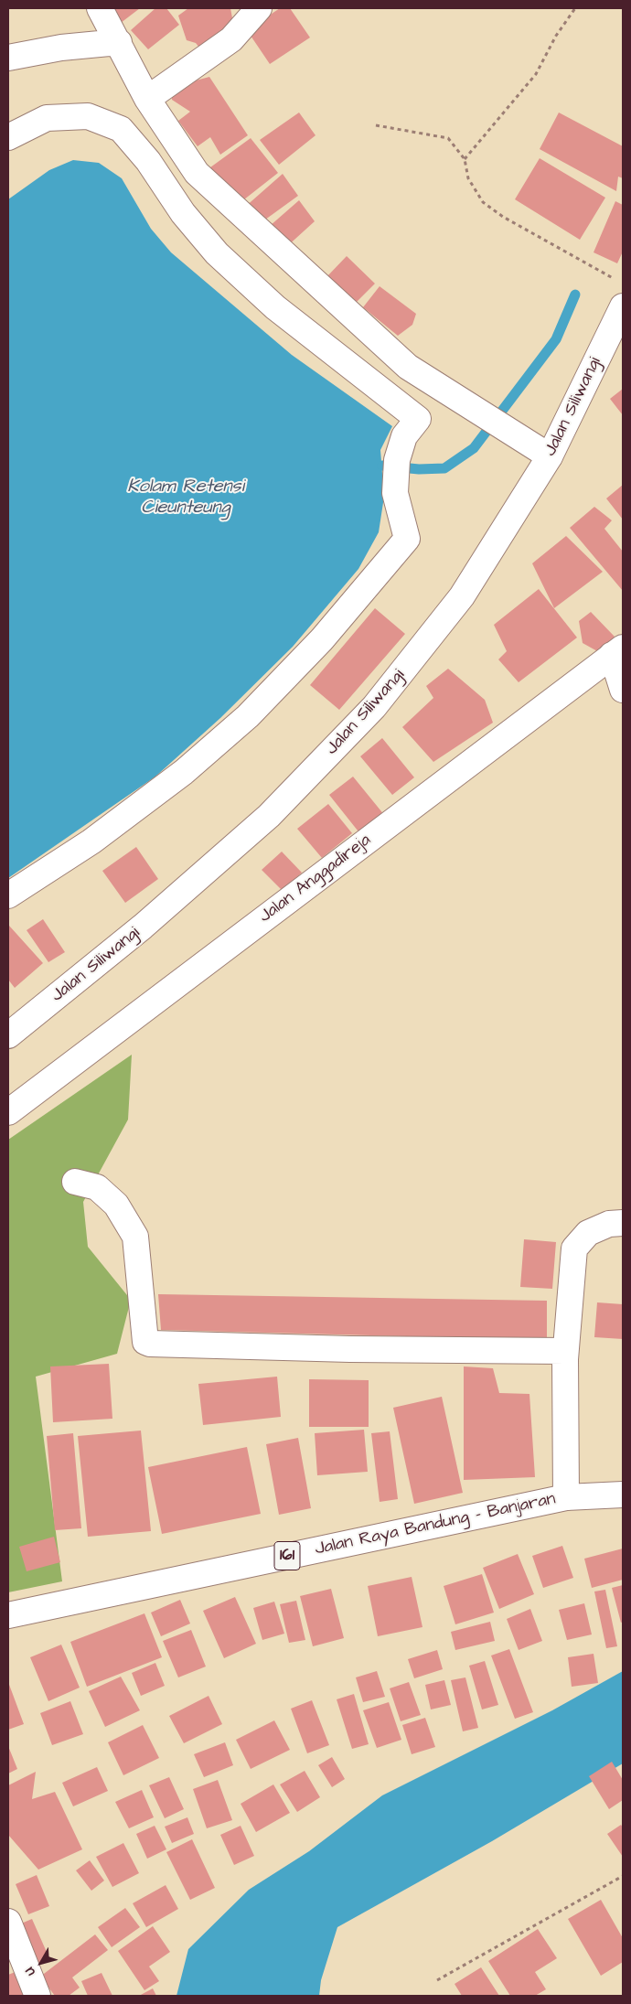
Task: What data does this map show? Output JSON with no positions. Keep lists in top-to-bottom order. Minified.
{"streets":{"main road":["Jalan Siliwangi","Jalan Anggadireja","Jalan Raya Bandung - Banjaran","161"]},"water":["Kolam Retensi Cieunteung"],"north":"bottom left"}
